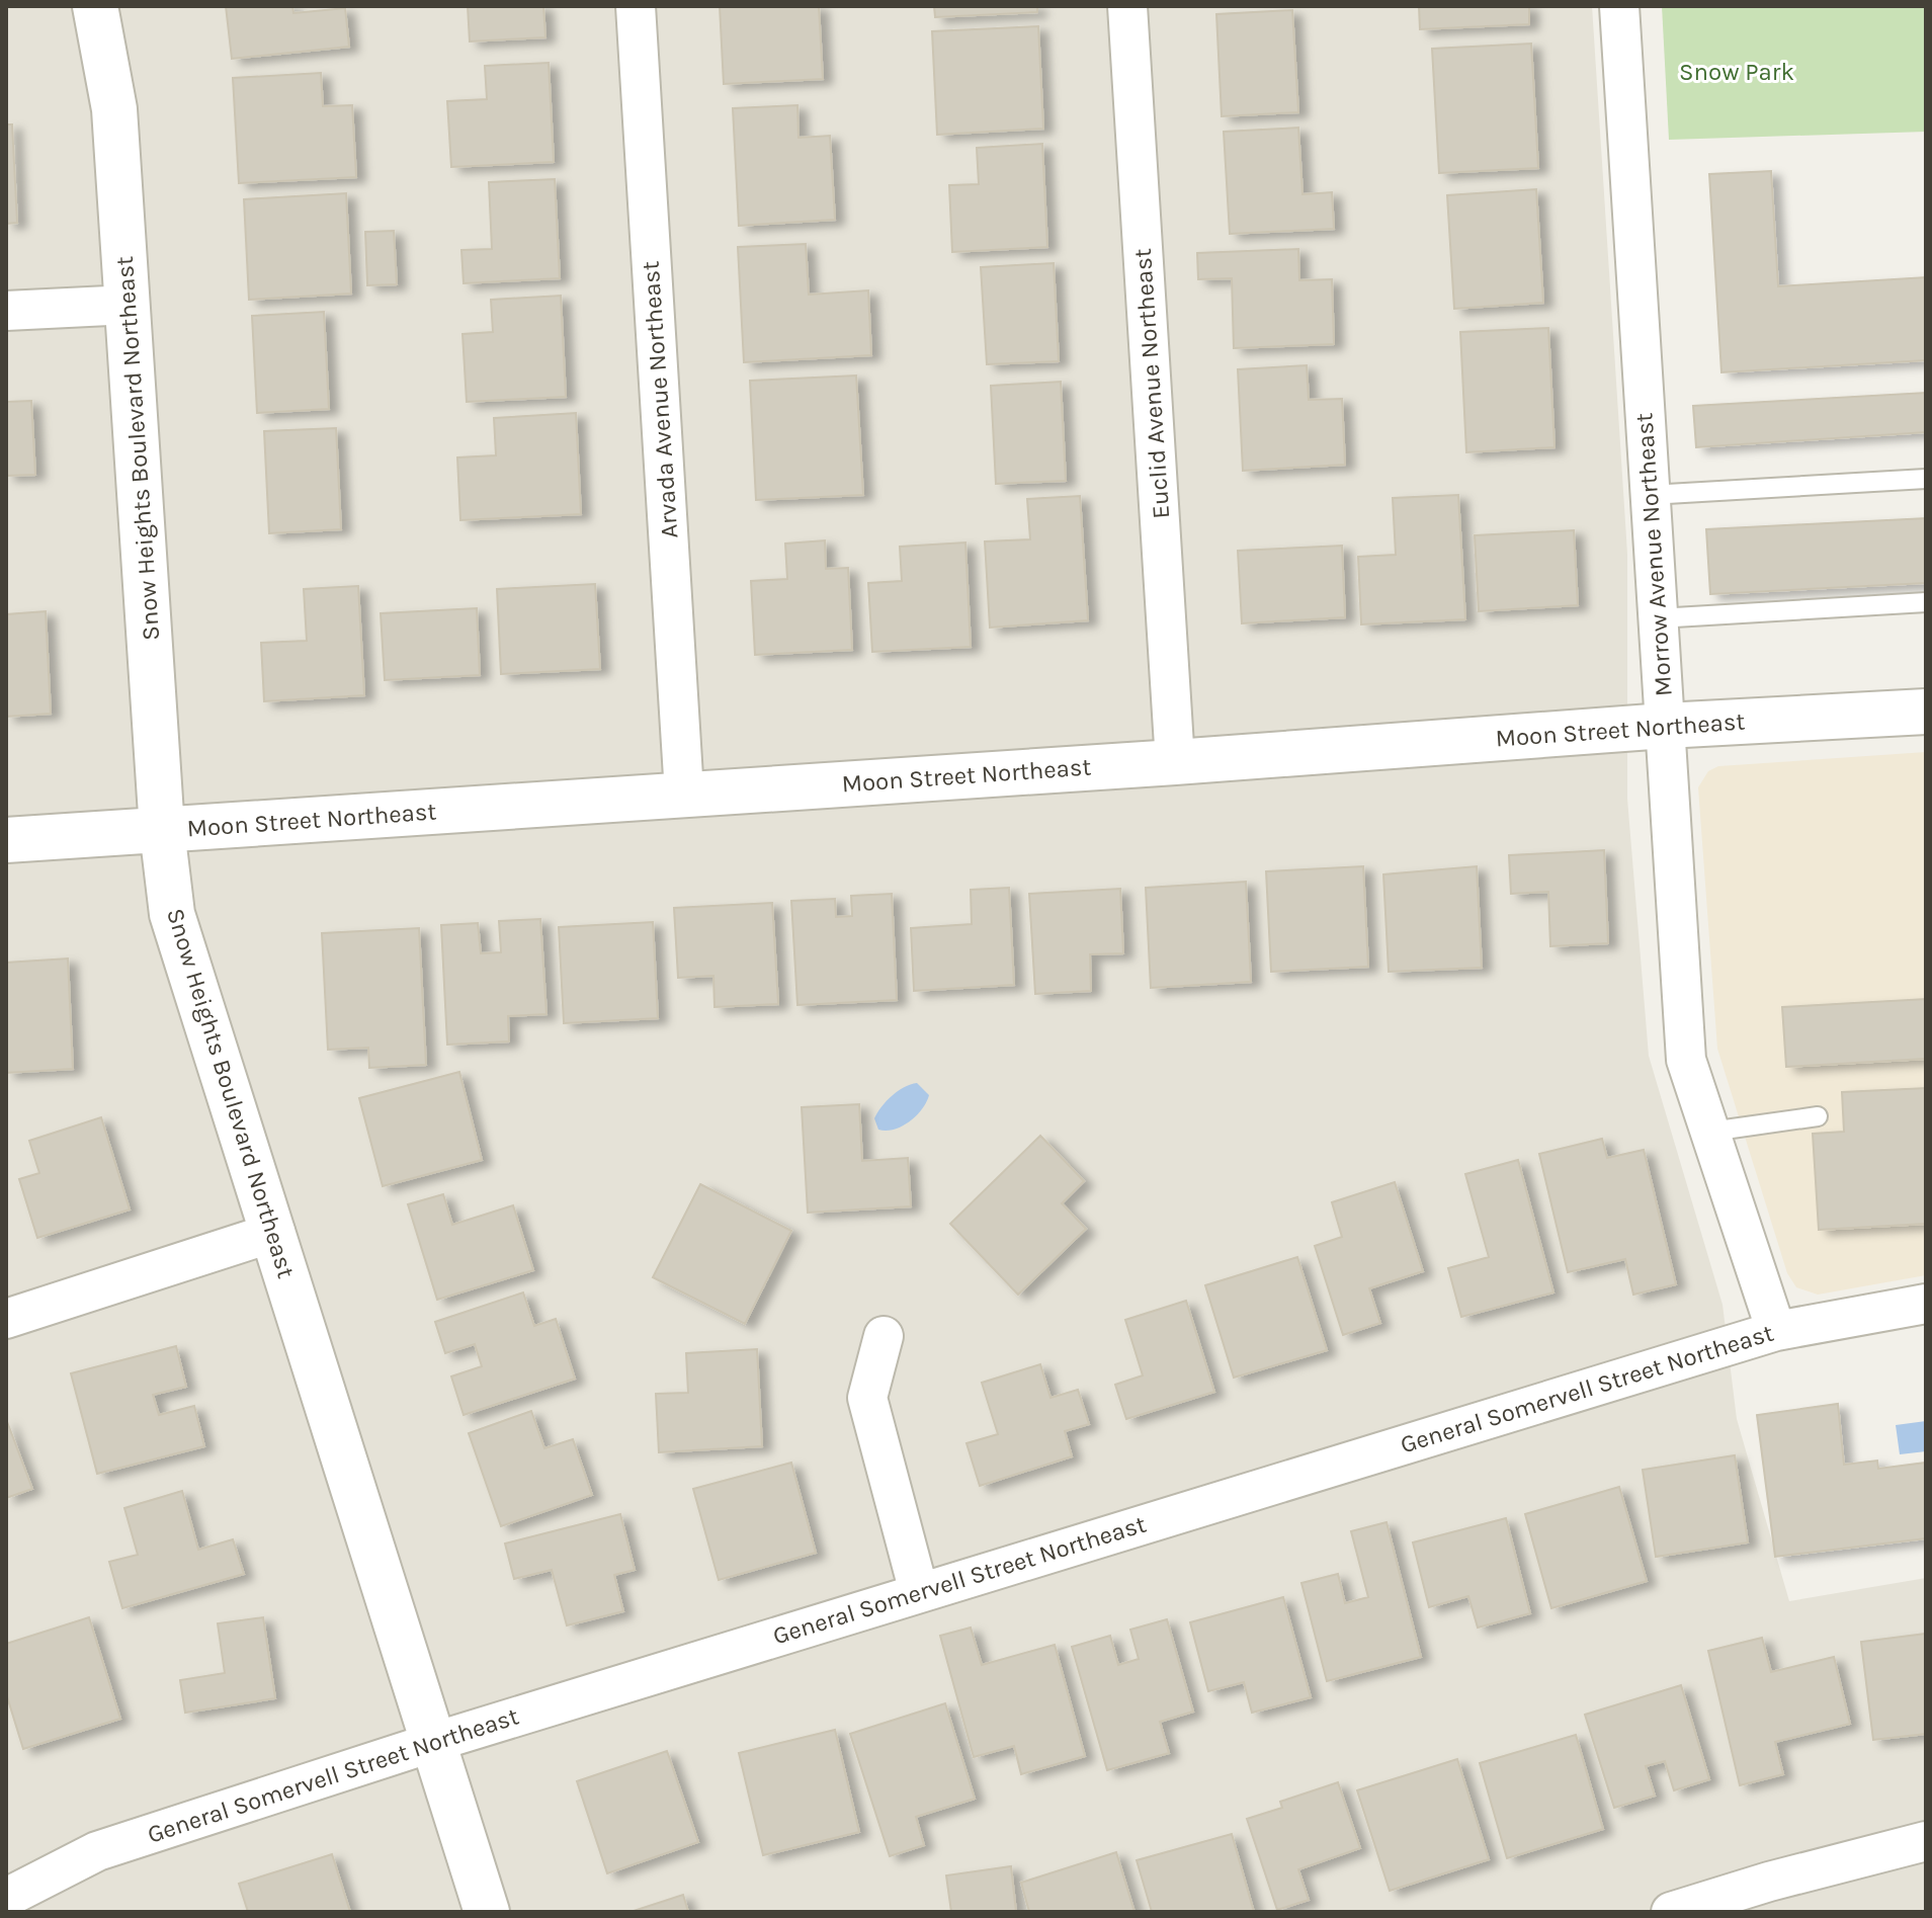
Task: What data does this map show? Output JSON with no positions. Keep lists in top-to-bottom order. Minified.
{"streets":{"street":["Euclid Avenue Northeast","Arvada Avenue Northeast","Snow Heights Boulevard Northeast","Morrow Avenue Northeast","Moon Street Northeast","General Somervell Street Northeast"]},"crossings":[["Euclid Avenue Northeast","Moon Street Northeast"],["Arvada Avenue Northeast","Moon Street Northeast"],["Snow Heights Boulevard Northeast","Moon Street Northeast"],["Snow Heights Boulevard Northeast","General Somervell Street Northeast"],["Morrow Avenue Northeast","Moon Street Northeast"],["Morrow Avenue Northeast","General Somervell Street Northeast"]],"parks":["Snow Park"]}
